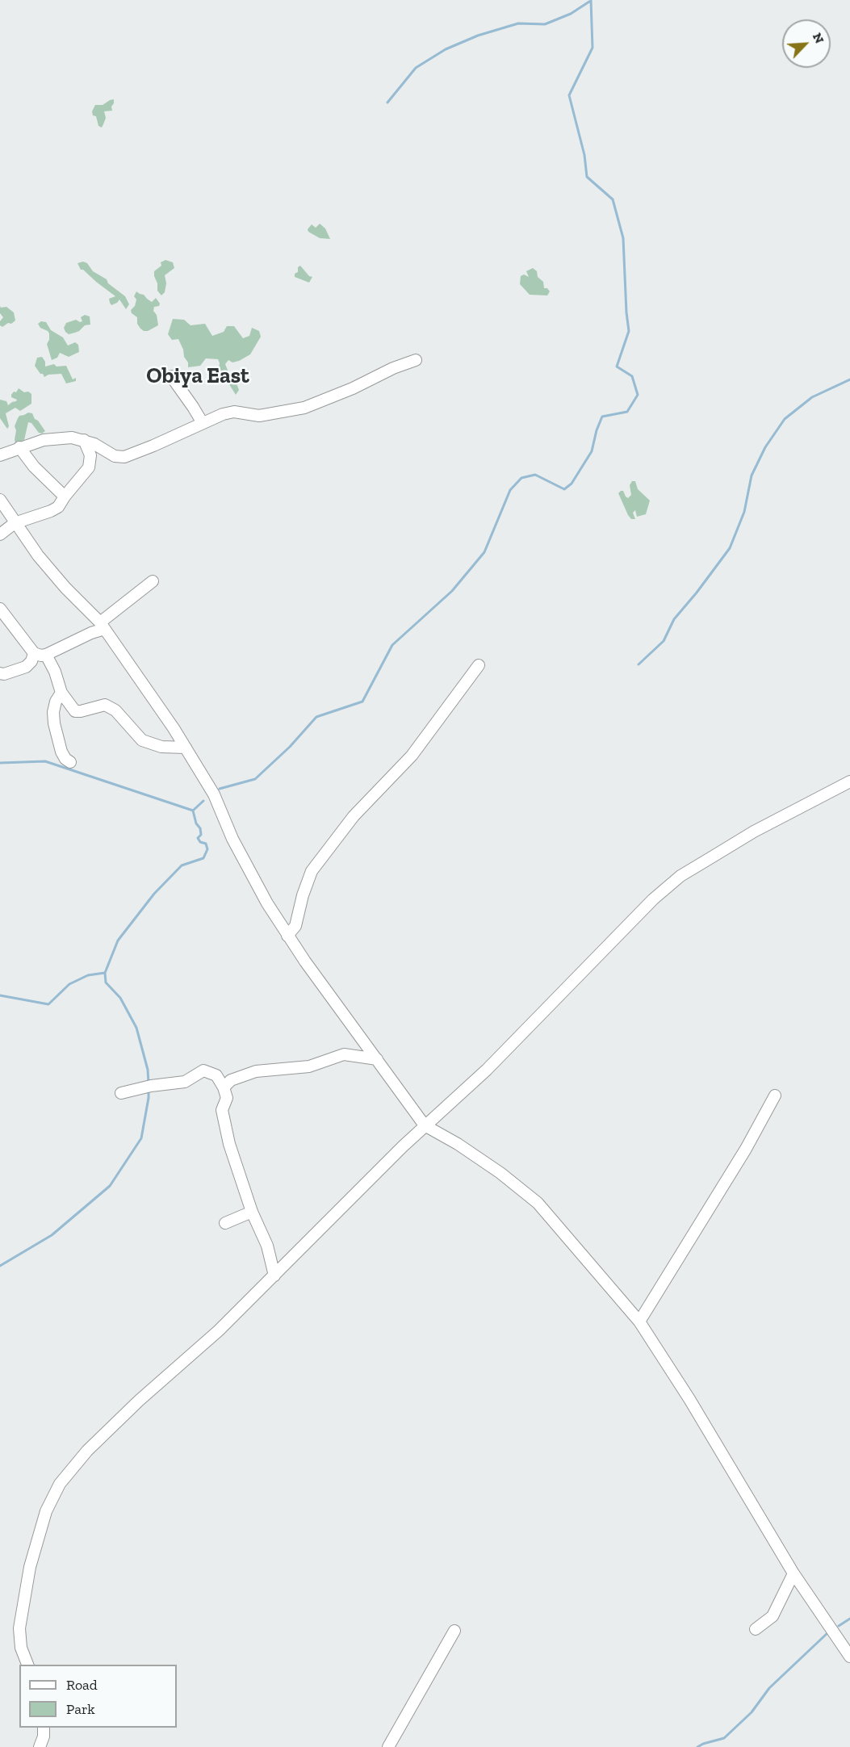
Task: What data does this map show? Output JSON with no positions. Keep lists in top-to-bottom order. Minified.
{"districts":["Obiya East"],"legend":["Road","Park"],"north":"top right"}
